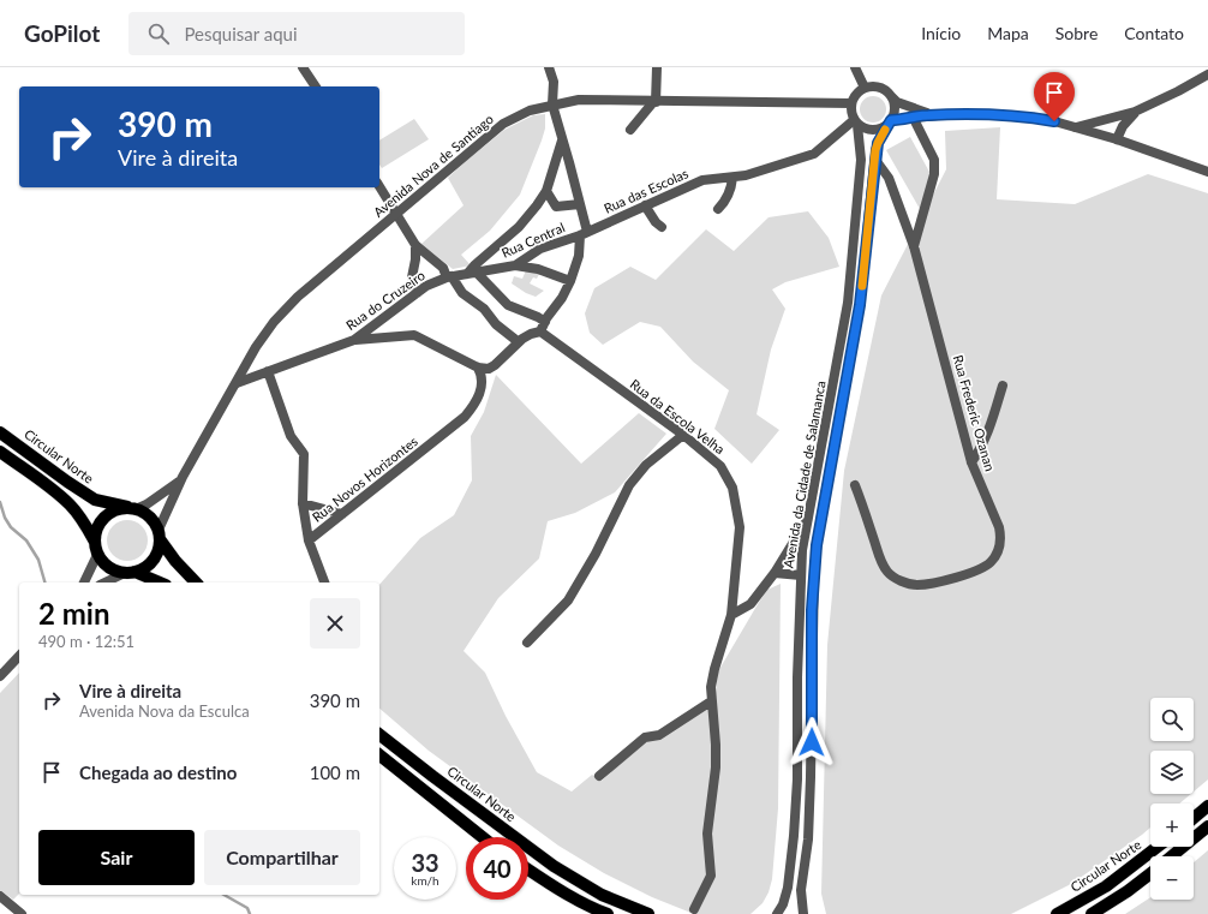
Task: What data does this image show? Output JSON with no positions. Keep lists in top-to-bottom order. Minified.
{"streets":{"main road":["Circular Norte"],"street":["Avenida Nova de Santiago","Rua das Escolas","Rua Central","Rua do Cruzeiro","Rua Frederic Ozanan","Rua da Escola Velha","Avenida da Cidade de Salamanca","Rua Novos Horizontes"]},"crossings":[["Avenida Nova de Santiago","Rua das Escolas"],["Avenida Nova de Santiago","Rua do Cruzeiro"],["Avenida Nova de Santiago","Circular Norte"],["Avenida Nova de Santiago","Avenida da Cidade de Salamanca"],["Rua das Escolas","Rua Central"],["Rua das Escolas","Avenida da Cidade de Salamanca"],["Rua Central","Rua do Cruzeiro"],["Rua do Cruzeiro","Rua Novos Horizontes"],["Rua Frederic Ozanan","Avenida da Cidade de Salamanca"]],"page":{"header":"GoPilot","search":"Pesquisar aqui","nav":["Início","Mapa","Sobre","Contato"],"turn":["390 m","Vire à direita"],"heading":["2 min","490 m · 12:51"],"list":[{"name":"Vire à direita","note":"Avenida Nova da Esculca","value":"390 m"},{"name":"Chegada ao destino","value":"100 m"}],"map_buttons":["+","−"],"buttons":["Sair","Compartilhar"],"speed":"33 km/h","limit":"40"}}
